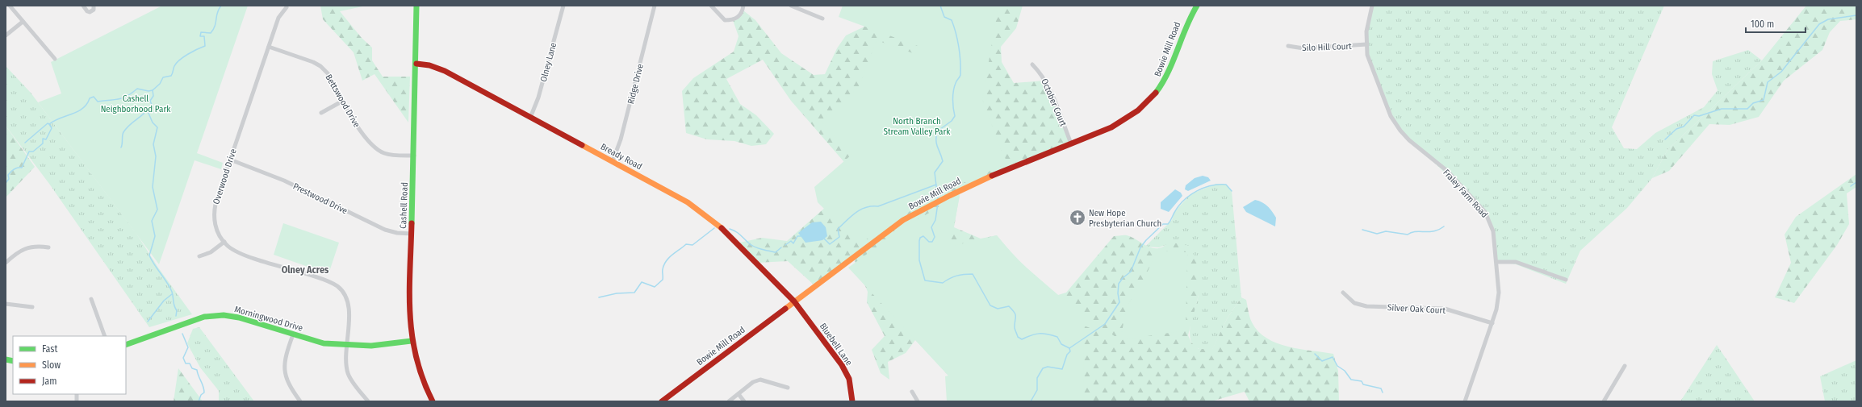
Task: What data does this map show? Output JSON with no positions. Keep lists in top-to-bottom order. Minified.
{"streets":{"street":["Silo Hill Court","Bowie Mill Road","Olney Lane","Ridge Drive","Bettswood Drive","October Court","Bready Road","Overwood Drive","Fraley Farm Road","Prestwood Drive","Cashell Road","Silver Oak Court","Morningwood Drive","Bluebell Lane"]},"crossings":[["Silo Hill Court","Fraley Farm Road"],["Bowie Mill Road","October Court"],["Bowie Mill Road","Bready Road"],["Bowie Mill Road","Bluebell Lane"],["Olney Lane","Bready Road"],["Ridge Drive","Bready Road"],["Bettswood Drive","Overwood Drive"],["Bettswood Drive","Cashell Road"],["Bready Road","Cashell Road"],["Bready Road","Bluebell Lane"],["Overwood Drive","Prestwood Drive"],["Overwood Drive","Morningwood Drive"],["Fraley Farm Road","Silver Oak Court"],["Prestwood Drive","Cashell Road"],["Cashell Road","Morningwood Drive"]],"districts":["Olney Acres"],"parks":["Cashell Neighborhood Park","North Branch Stream Valley Park"],"places":{"church":["New Hope Presbyterian Church"]},"legend":["Fast","Slow","Jam"],"scale_bar":"100 m"}
